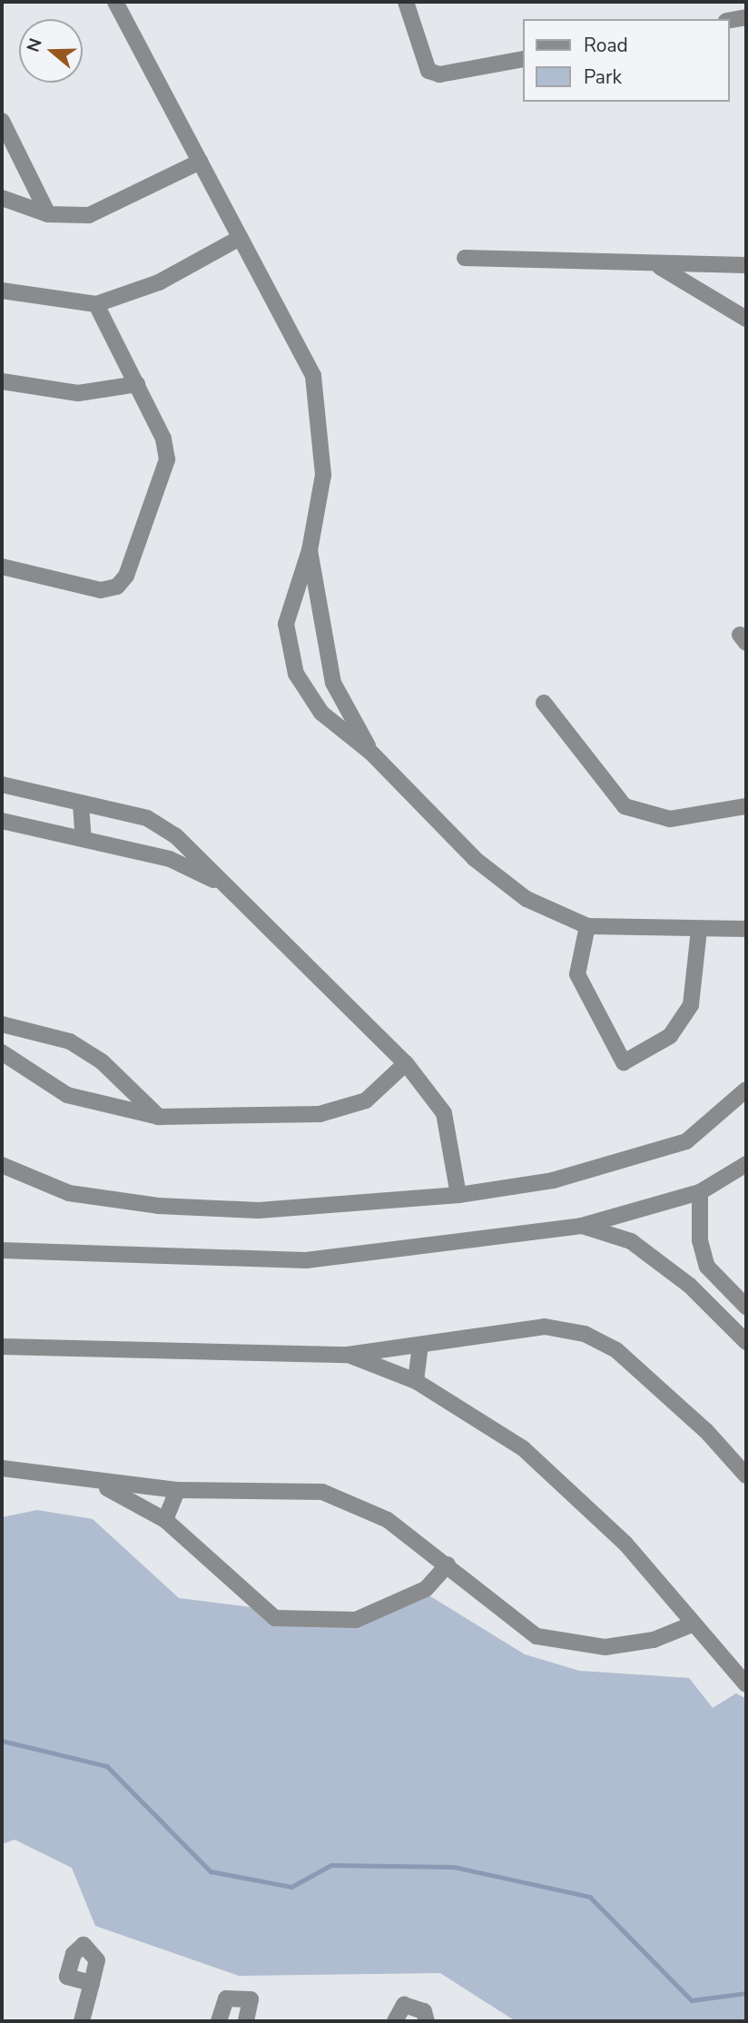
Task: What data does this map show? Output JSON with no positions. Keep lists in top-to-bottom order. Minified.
{"legend":["Road","Park"],"north":"left"}
